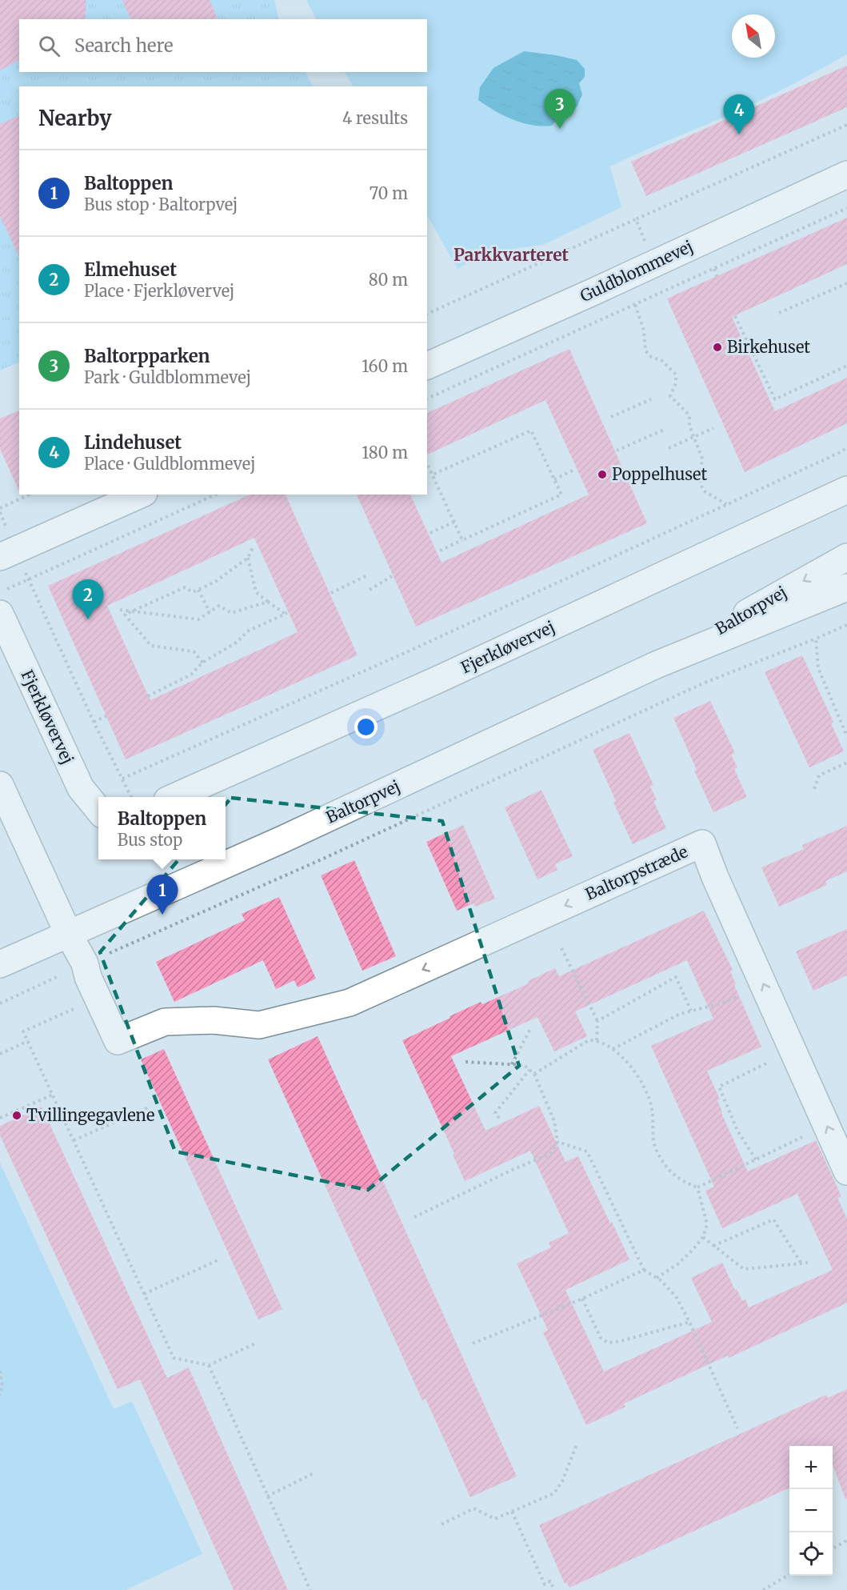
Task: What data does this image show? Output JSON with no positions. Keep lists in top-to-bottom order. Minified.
{"streets":{"street":["Guldblommevej","Baltorpvej","Fjerkløvervej","Baltorpstræde"]},"districts":["Parkkvarteret"],"places":["Birkehuset","Poppelhuset","Tvillingegavlene"],"north":"top left","page":{"search":"Search here","heading":["Nearby","4 results"],"pins":["3","4","2","1"],"list":[{"mark":"1","name":"Baltoppen","note":"Bus stop · Baltorpvej","value":"70 m"},{"mark":"2","name":"Elmehuset","note":"Place · Fjerkløvervej","value":"80 m"},{"mark":"3","name":"Baltorpparken","note":"Park · Guldblommevej","value":"160 m"},{"mark":"4","name":"Lindehuset","note":"Place · Guldblommevej","value":"180 m"}],"popup":["Baltoppen","Bus stop"],"map_buttons":["+","−"]}}
